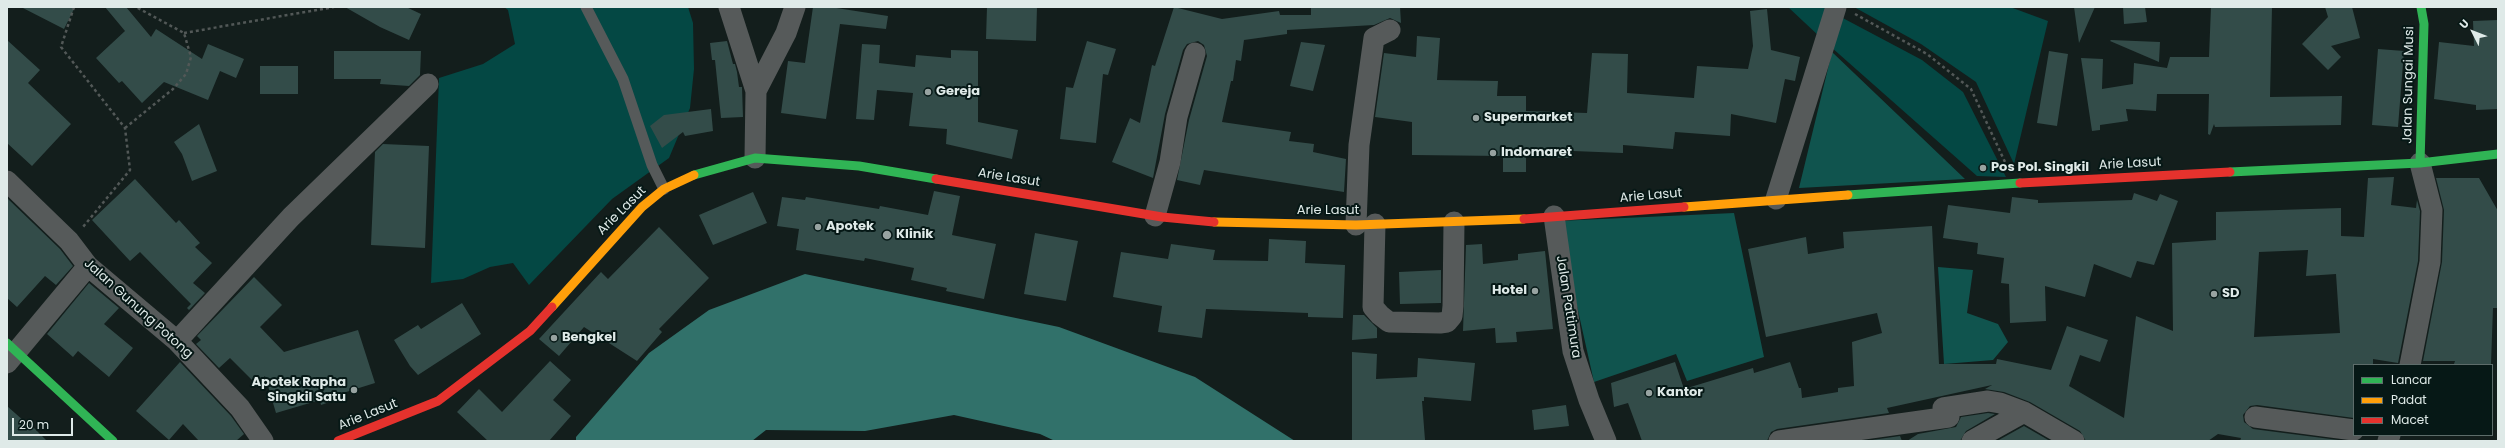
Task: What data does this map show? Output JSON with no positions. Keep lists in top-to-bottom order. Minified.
{"streets":{"main road":["Jalan Sungai Musi","Arie Lasut"],"street":["Jalan Pattimura","Jalan Gunung Potong"]},"crossings":[["Jalan Sungai Musi","Arie Lasut"],["Arie Lasut","Jalan Pattimura"]],"places":["Gereja","Supermarket","Indomaret","Pos Pol. Singkil","Apotek","Klinik","Hotel","SD","Bengkel","Apotek Rapha Singkil Satu","Kantor"],"legend":["Lancar","Padat","Macet"],"scale_bar":"20 m","north":"top left"}
